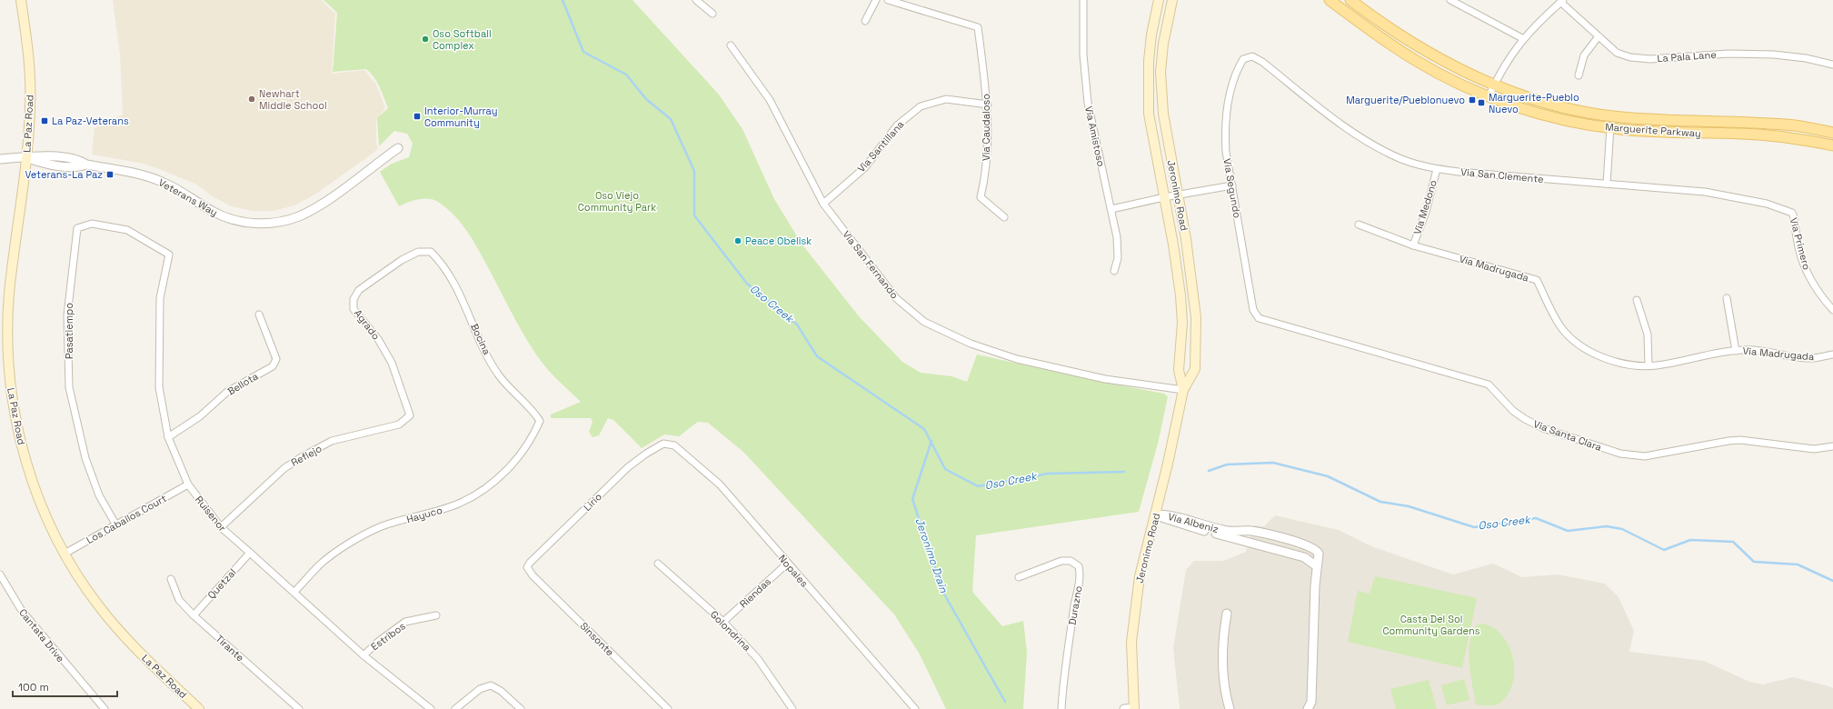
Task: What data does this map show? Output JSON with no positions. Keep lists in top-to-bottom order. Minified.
{"streets":{"main road":["La Paz Road","Marguerite Parkway","Jeronimo Road"],"street":["La Pala Lane","Via Caudaloso","Via Amistoso","Via Santillana","Via San Clemente","Via Segundo","Veterans Way","Via Medono","Via Primero","Via San Fernando","Via Madrugada","Agrado","Pasatiempo","Bocina","Bellota","Via Santa Clara","Reflejo","Lirio","Ruisenor","Hayuco","Los Caballos Court","Via Albeniz","Nopales","Quetzal","Riendas","Durazno","Golondrina","Cantata Drive","Estribos","Sinsonte","Tirante"]},"crossings":[["La Paz Road","Veterans Way"],["La Paz Road","Los Caballos Court"],["Via Caudaloso","Via Santillana"],["Via Santillana","Via San Fernando"],["Via San Clemente","Via Segundo"],["Via San Clemente","Via Medono"],["Via San Clemente","Via Primero"],["Via Segundo","Via Santa Clara"],["Jeronimo Road","Via San Fernando"],["Jeronimo Road","Via Albeniz"],["Via Medono","Via Madrugada"],["Agrado","Bocina"],["Agrado","Reflejo"],["Pasatiempo","Ruisenor"],["Pasatiempo","Los Caballos Court"],["Bocina","Hayuco"],["Bellota","Ruisenor"],["Reflejo","Ruisenor"],["Lirio","Nopales"],["Lirio","Sinsonte"],["Ruisenor","Hayuco"],["Ruisenor","Los Caballos Court"],["Ruisenor","Quetzal"],["Ruisenor","Estribos"],["Nopales","Riendas"],["Quetzal","Tirante"],["Riendas","Golondrina"]],"water":["Oso Creek","Jeronimo Drain"],"parks":["Oso Viejo Community Park","Casta Del Sol Community Gardens"],"places":{"other":["Oso Softball Complex","Newhart Middle School","Peace Obelisk"],"transit":["Marguerite/Pueblonuevo","Marguerite-Pueblo Nuevo","Interior-Murray Community","La Paz-Veterans","Veterans-La Paz"]},"scale_bar":"100 m"}
